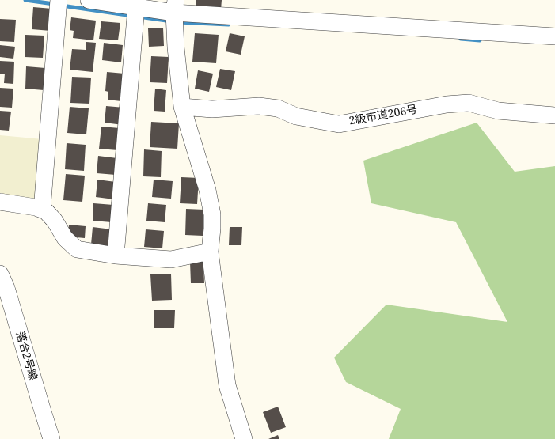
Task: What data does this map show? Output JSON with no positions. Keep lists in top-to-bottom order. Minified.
{"streets":{"street":["2級市道206号","落合2号線"]}}
